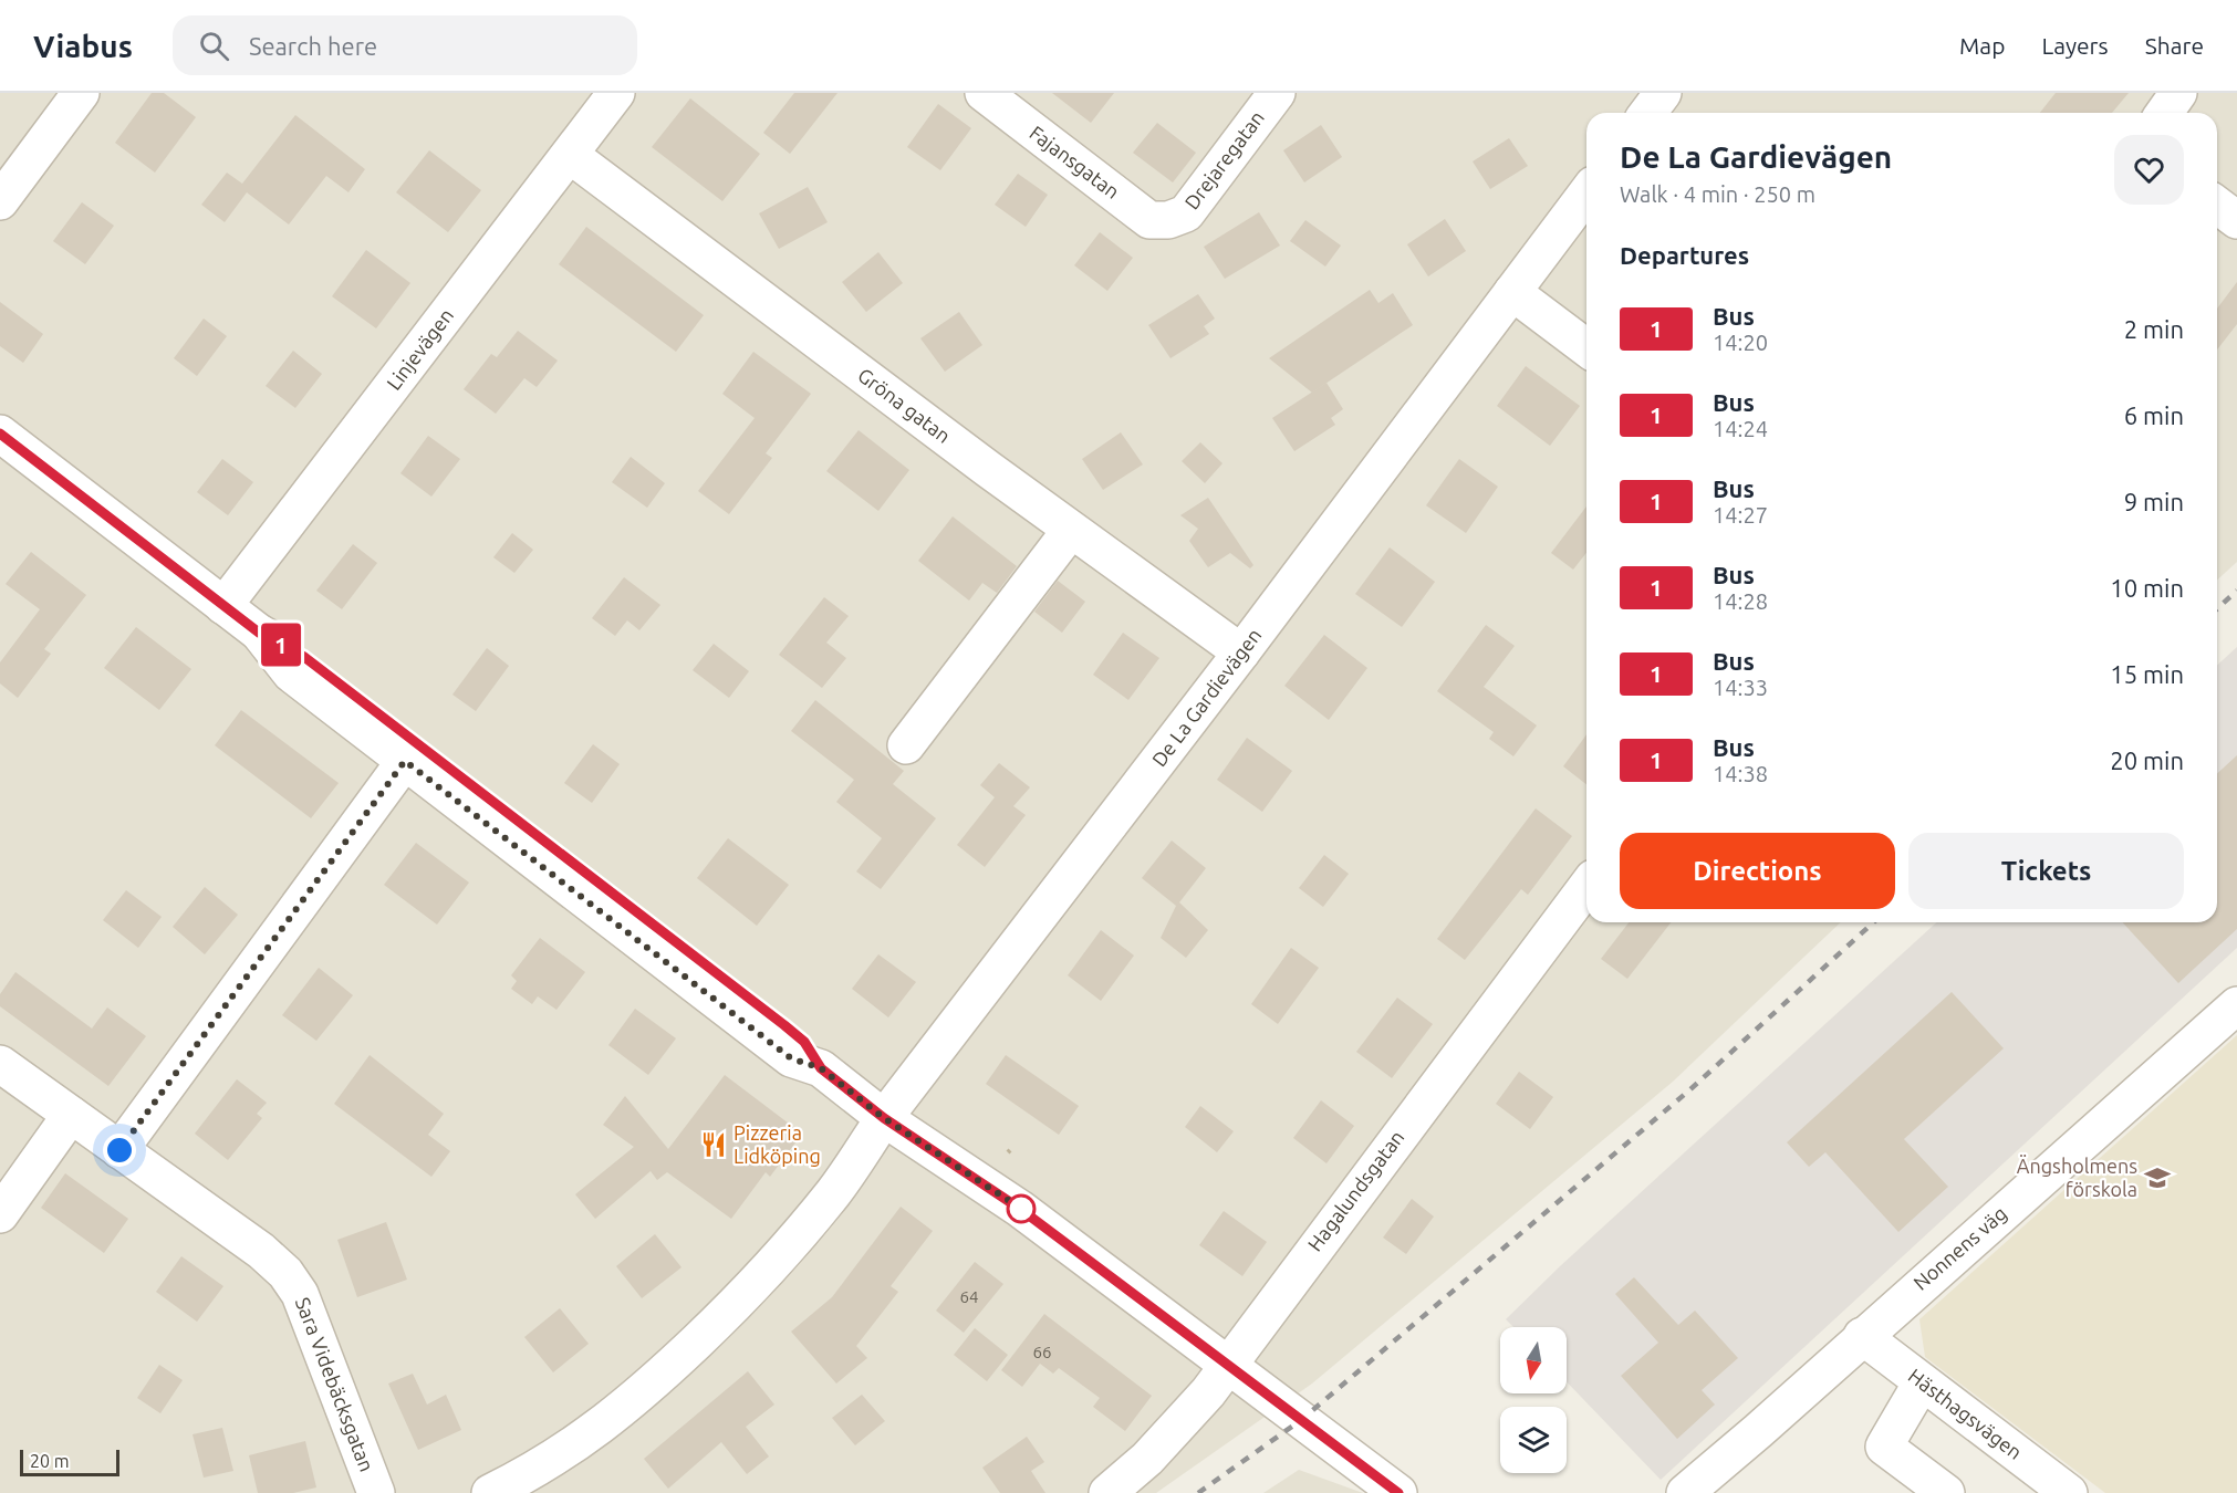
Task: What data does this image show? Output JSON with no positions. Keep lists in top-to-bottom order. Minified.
{"streets":{"street":["Drejaregatan","Fajansgatan","Linjevägen","Gröna gatan","De La Gardievägen","Hagalundsgatan","Nonnens väg","Sara Videbäcksgatan","Hästhagsvägen"]},"crossings":[["Drejaregatan","Fajansgatan"],["Linjevägen","Gröna gatan"],["Gröna gatan","De La Gardievägen"],["Nonnens väg","Hästhagsvägen"]],"places":{"restaurant":["Pizzeria Lidköping"],"school or university":["Ängsholmens förskola"]},"lines":["bus line 1"],"house_numbers":["64","66"],"scale_bar":"20 m","north":"bottom","page":{"header":"Viabus","search":"Search here","nav":["Map","Layers","Share"],"on_map":"1","heading":[["De La Gardievägen","Walk · 4 min · 250 m"],"Departures"],"list":[{"mark":"1","name":"Bus","note":"14:20","value":"2 min"},{"mark":"1","name":"Bus","note":"14:24","value":"6 min"},{"mark":"1","name":"Bus","note":"14:27","value":"9 min"},{"mark":"1","name":"Bus","note":"14:28","value":"10 min"},{"mark":"1","name":"Bus","note":"14:33","value":"15 min"},{"mark":"1","name":"Bus","note":"14:38","value":"20 min"}],"buttons":["Directions","Tickets"],"scale":"20 m"}}
